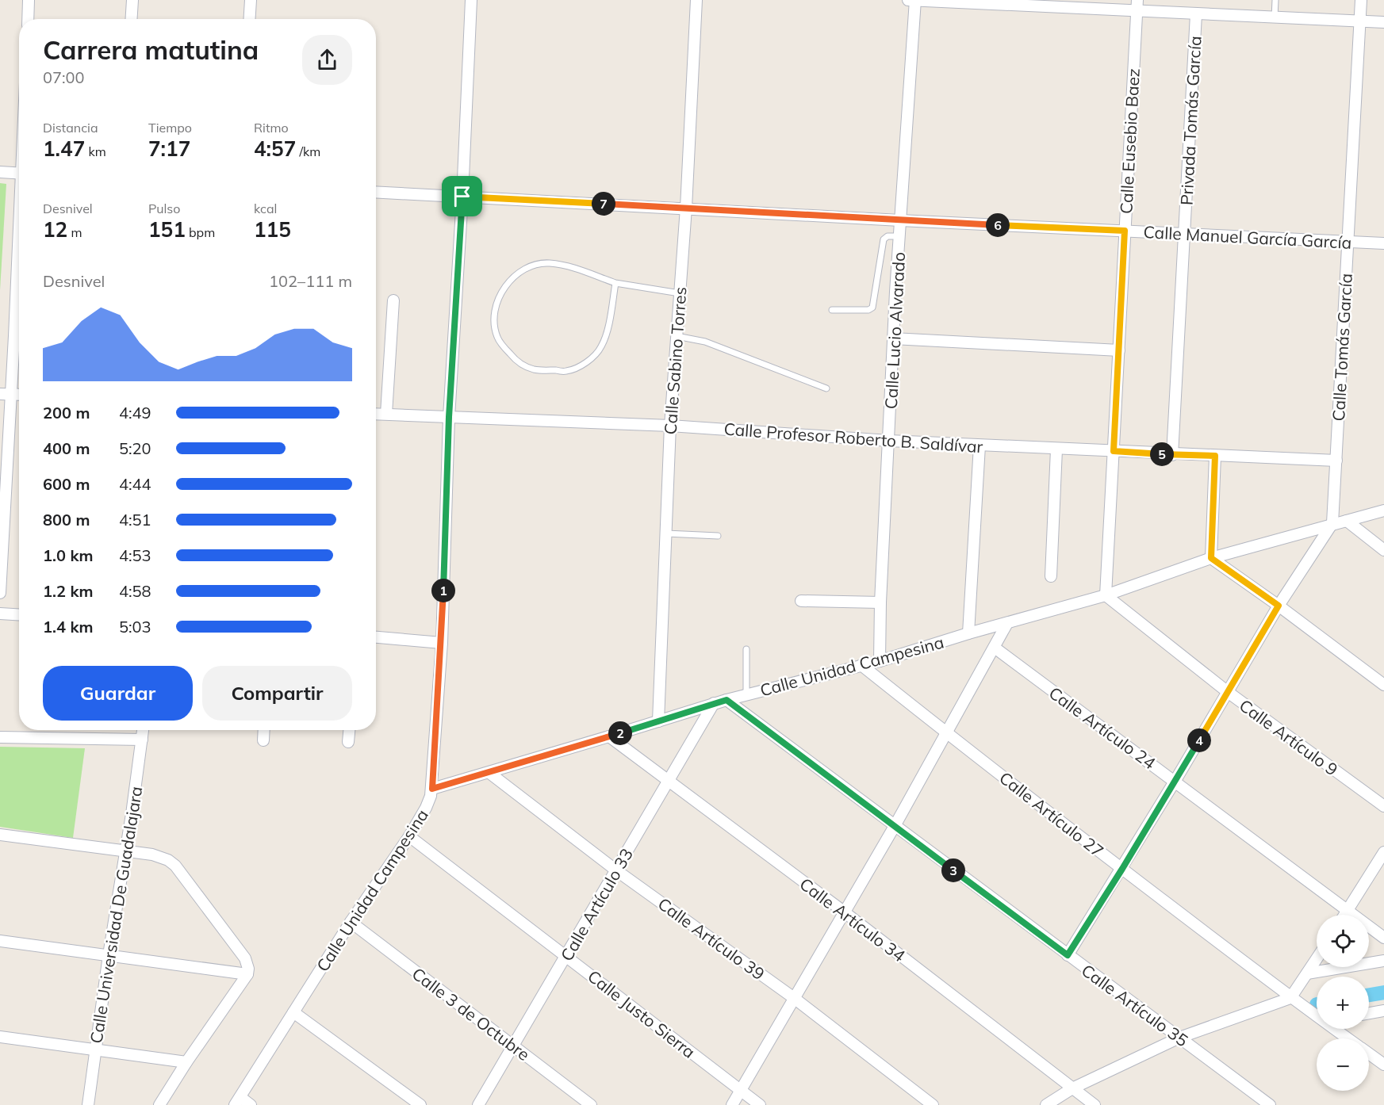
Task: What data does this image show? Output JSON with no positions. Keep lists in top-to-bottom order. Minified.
{"streets":{"street":["Privada Tomás García","Calle Eusebio Baez","Calle Manuel García García","Calle Lucio Alvarado","Calle Tomás García","Calle Sabino Torres","Calle Profesor Roberto B. Saldívar","Calle Unidad Campesina","Calle Artículo 24","Calle Artículo 9","Calle Artículo 27","Calle Artículo 33","Calle Universidad De Guadalajara","Calle Artículo 34","Calle Artículo 39","Calle Artículo 35","Calle 3 de Octubre","Calle Justo Sierra"]},"crossings":[["Privada Tomás García","Calle Manuel García García"],["Privada Tomás García","Calle Profesor Roberto B. Saldívar"],["Calle Eusebio Baez","Calle Manuel García García"],["Calle Eusebio Baez","Calle Profesor Roberto B. Saldívar"],["Calle Eusebio Baez","Calle Unidad Campesina"],["Calle Eusebio Baez","Calle Artículo 9"],["Calle Manuel García García","Calle Lucio Alvarado"],["Calle Manuel García García","Calle Tomás García"],["Calle Manuel García García","Calle Sabino Torres"],["Calle Lucio Alvarado","Calle Profesor Roberto B. Saldívar"],["Calle Lucio Alvarado","Calle Unidad Campesina"],["Calle Tomás García","Calle Profesor Roberto B. Saldívar"],["Calle Tomás García","Calle Unidad Campesina"],["Calle Sabino Torres","Calle Profesor Roberto B. Saldívar"],["Calle Sabino Torres","Calle Unidad Campesina"],["Calle Unidad Campesina","Calle Artículo 9"],["Calle Unidad Campesina","Calle Artículo 27"],["Calle Unidad Campesina","Calle Artículo 33"],["Calle Unidad Campesina","Calle Artículo 34"],["Calle Unidad Campesina","Calle Artículo 39"],["Calle Unidad Campesina","Calle Artículo 35"],["Calle Unidad Campesina","Calle 3 de Octubre"],["Calle Unidad Campesina","Calle Justo Sierra"],["Calle Artículo 33","Calle Artículo 34"],["Calle Artículo 33","Calle Artículo 39"],["Calle Artículo 33","Calle 3 de Octubre"],["Calle Artículo 33","Calle Justo Sierra"]],"page":{"heading":["Carrera matutina","07:00"],"stats":[["Distancia","1.47 km"],["Tiempo","7:17"],["Ritmo","4:57 /km"],["Desnivel","12 m"],["Pulso","151 bpm"],["kcal","115"]],"pins":["7","6","5","1","2","4","3"],"chart":["Desnivel","102–111 m"],"list":[{"name":"200 m","note":"4:49"},{"name":"400 m","note":"5:20"},{"name":"600 m","note":"4:44"},{"name":"800 m","note":"4:51"},{"name":"1.0 km","note":"4:53"},{"name":"1.2 km","note":"4:58"},{"name":"1.4 km","note":"5:03"}],"buttons":["Guardar","Compartir"],"map_buttons":["+","−"]}}
